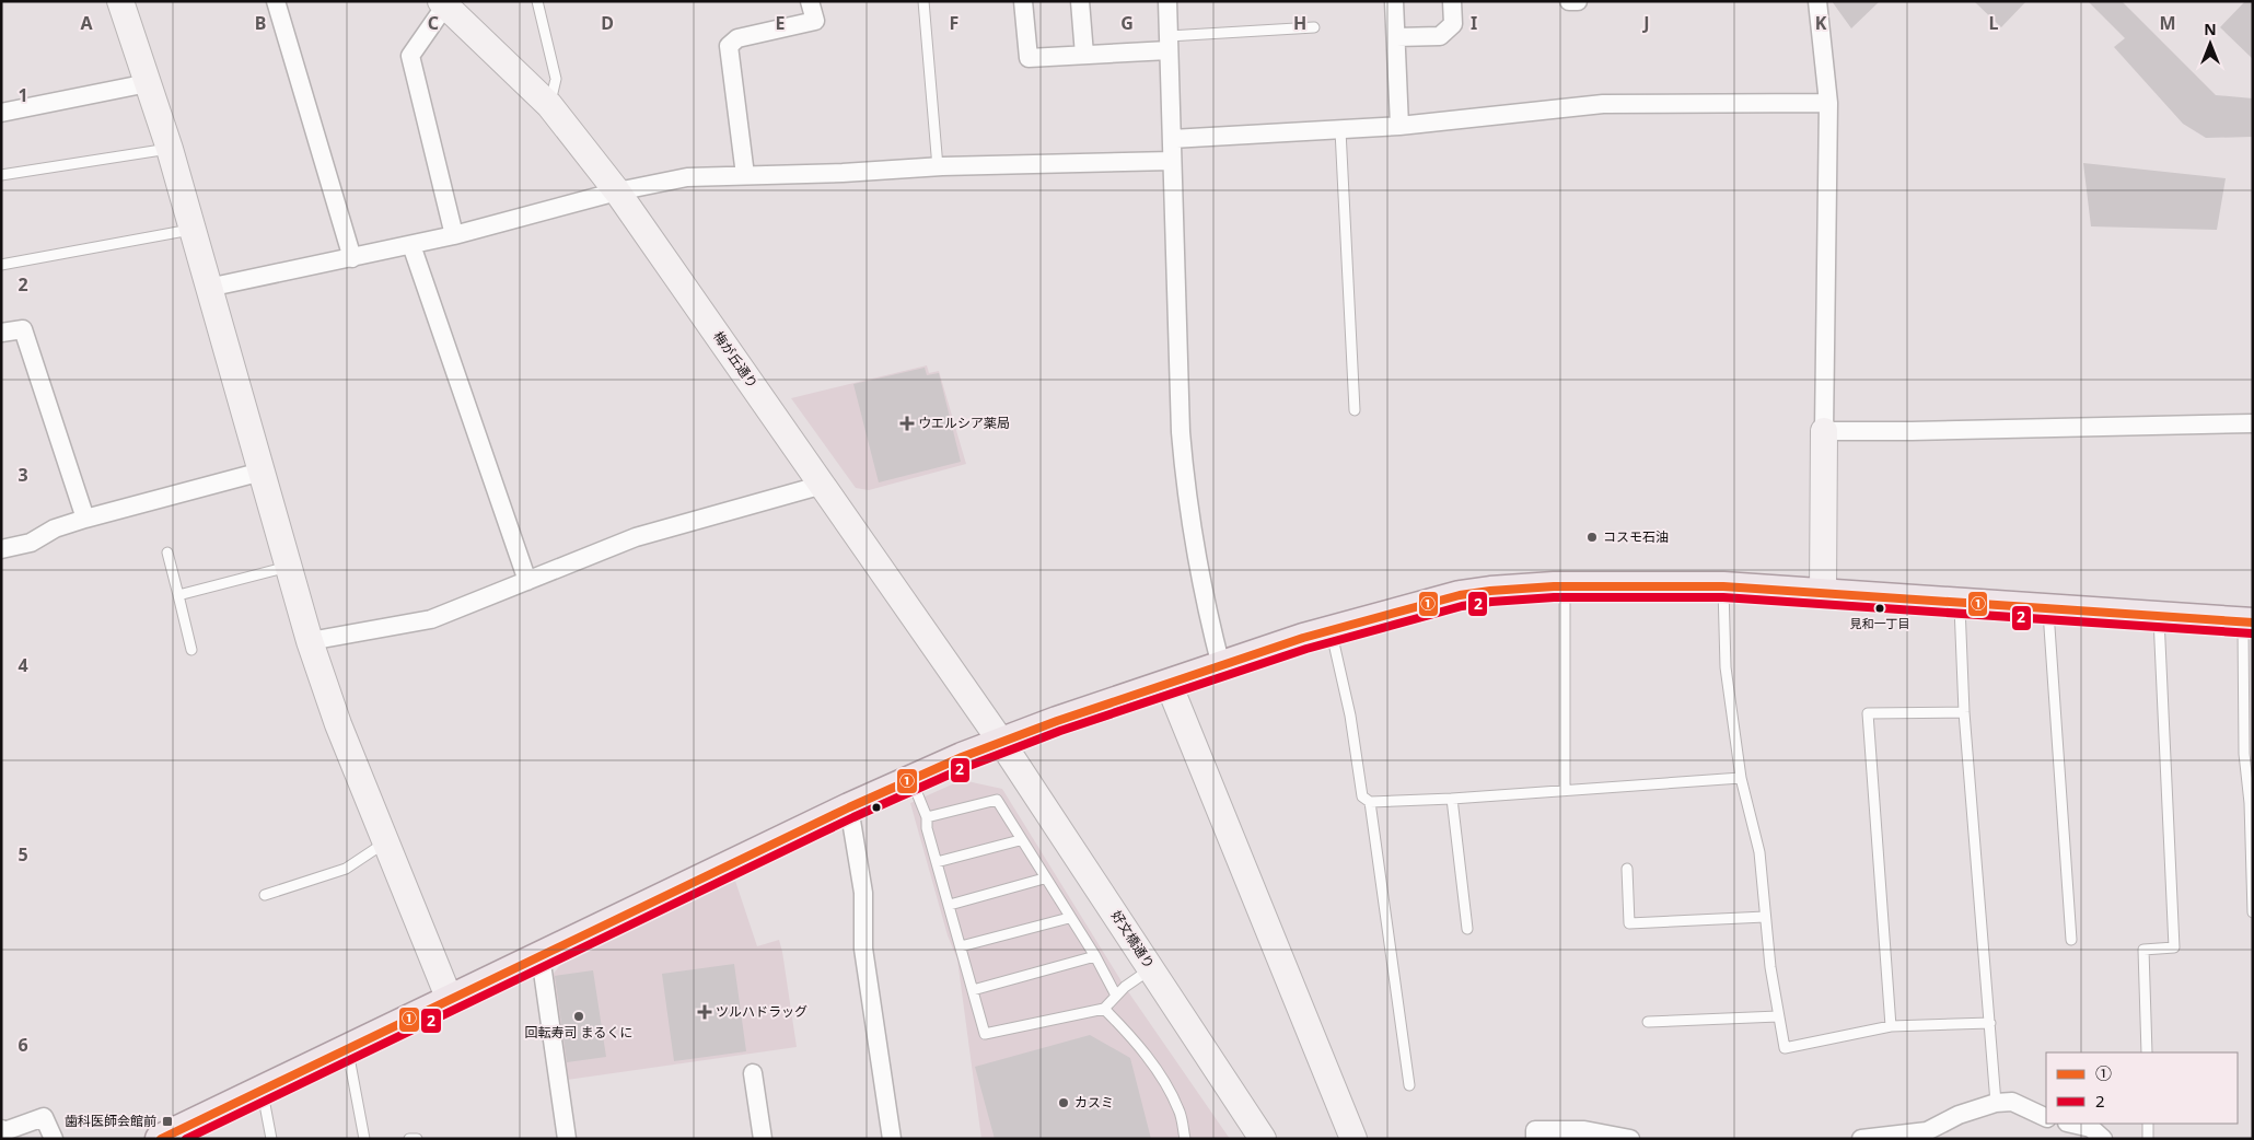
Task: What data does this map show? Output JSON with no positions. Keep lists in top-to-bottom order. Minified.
{"streets":{"street":["梅が丘通り","好文橋通り"]},"crossings":[["梅が丘通り","好文橋通り"]],"places":{"health":["ウエルシア薬局","ツルハドラッグ"],"other":["コスモ石油","見和一丁目","回転寿司 まるくに","カスミ"],"transit":["歯科医師会館前"]},"lines":["transit line ①","transit line 2"],"legend":["①","2"],"north":"top","grid":{"columns":["A","B","C","D","E","F","G","H","I","J","K","L","M"],"rows":["1","2","3","4","5","6"]}}
